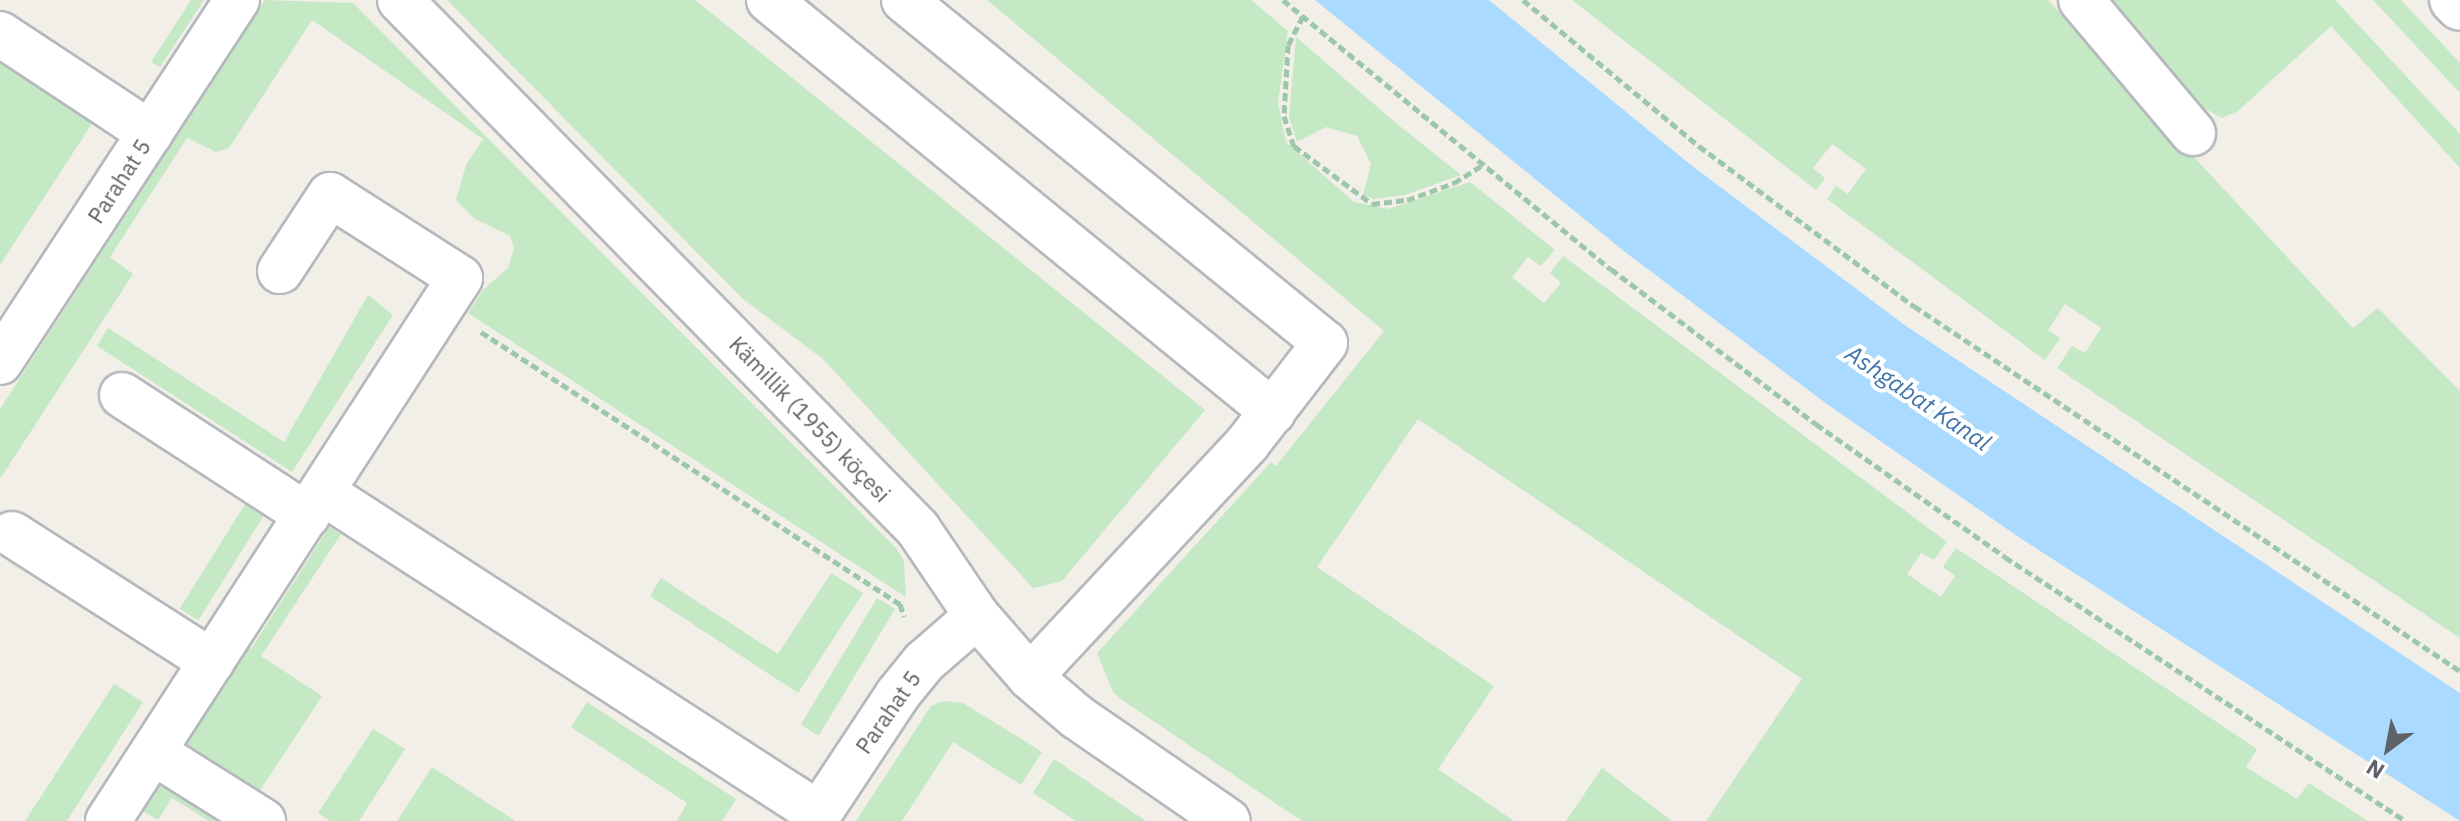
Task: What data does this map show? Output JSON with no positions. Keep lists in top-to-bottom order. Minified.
{"streets":{"street":["Parahat 5","Kämillik (1955) köçesi"]},"crossings":[["Parahat 5","Kämillik (1955) köçesi"]],"water":["Ashgabat Kanal"],"north":"bottom left"}
